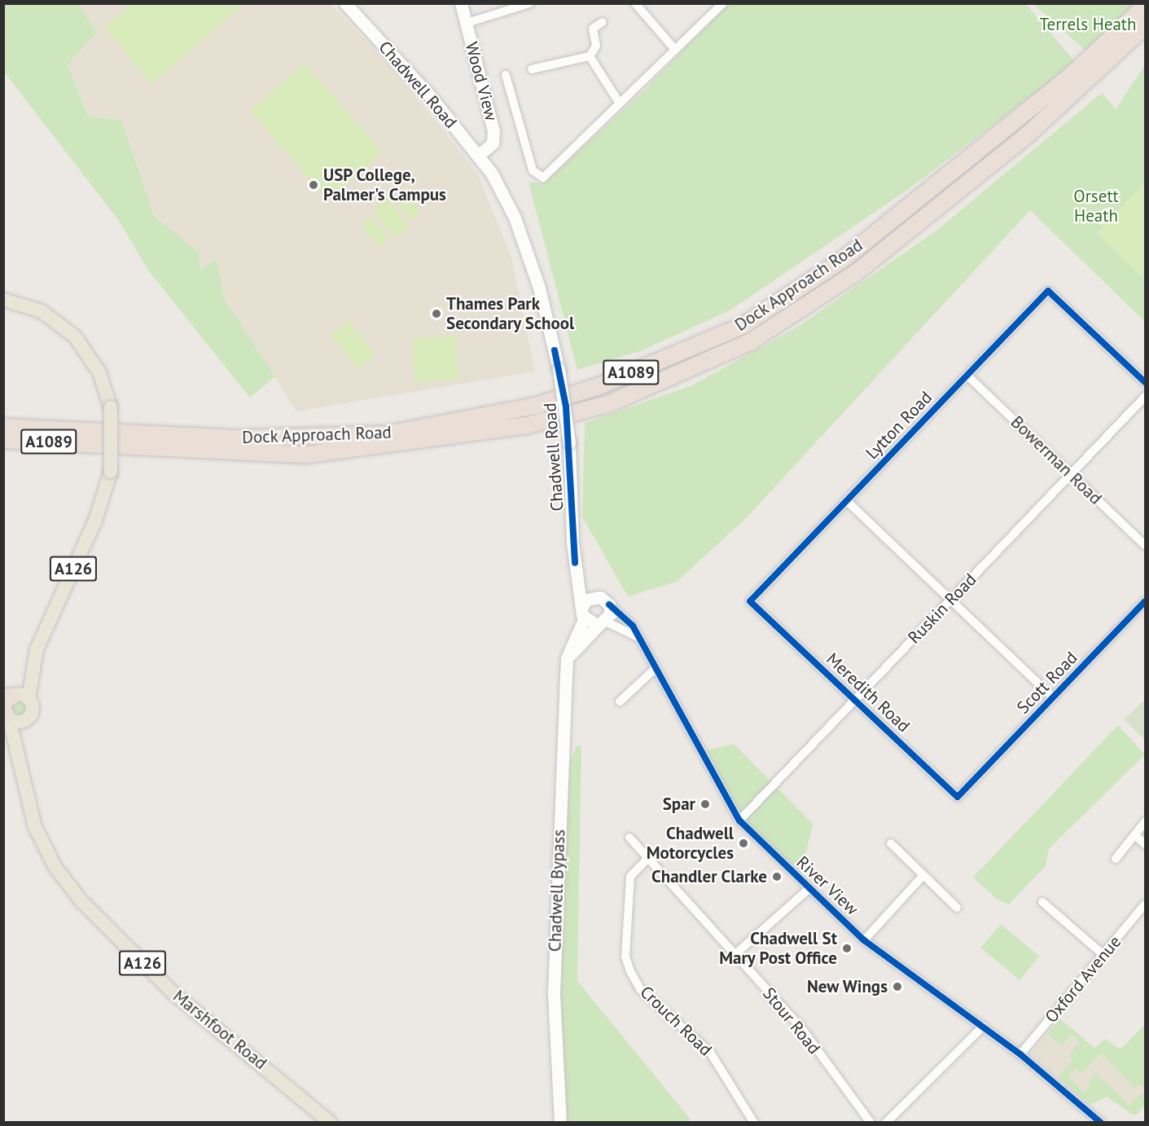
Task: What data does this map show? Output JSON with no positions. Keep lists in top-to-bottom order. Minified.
{"streets":{"highway":["Dock Approach Road","A1089"],"main road":["Wood View","Chadwell Road","A126","Chadwell Bypass","Marshfoot Road"],"street":["Lytton Road","Bowerman Road","Ruskin Road","Scott Road","Meredith Road","River View","Oxford Avenue","Crouch Road","Stour Road"]},"crossings":[["Wood View","Chadwell Road"],["Chadwell Road","Chadwell Bypass"],["Lytton Road","Bowerman Road"],["Lytton Road","Meredith Road"],["Bowerman Road","Ruskin Road"],["A126","Marshfoot Road"],["Ruskin Road","Meredith Road"],["Ruskin Road","River View"],["Scott Road","Meredith Road"],["River View","Oxford Avenue"],["Crouch Road","Stour Road"]],"parks":["Terrels Heath","Orsett Heath"],"places":["USP College, Palmer's Campus","Thames Park Secondary School","Spar","Chadwell Motorcycles","Chandler Clarke","Chadwell St Mary Post Office","New Wings"]}
